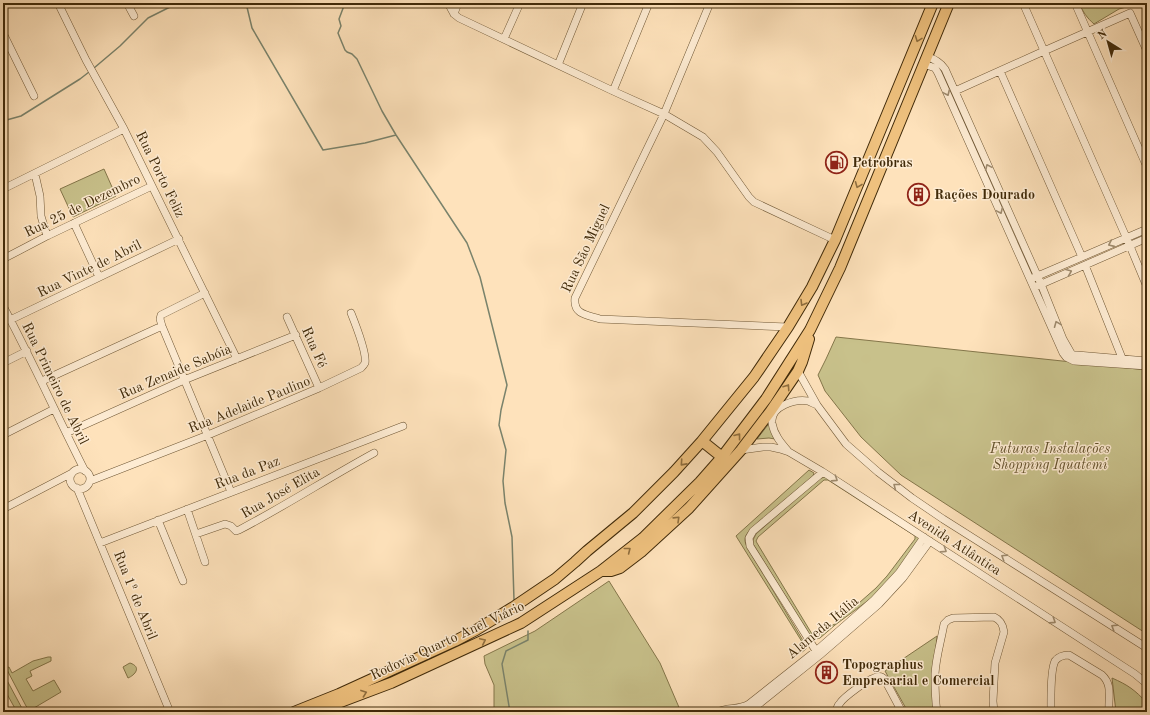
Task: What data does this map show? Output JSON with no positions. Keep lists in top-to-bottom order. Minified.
{"streets":{"highway":["Rodovia Quarto Anel Viário"],"street":["Rua Porto Feliz","Rua 25 de Dezembro","Rua São Miguel","Rua Vinte de Abril","Rua Fé","Rua Zenaide Sabóia","Rua Primeiro de Abril","Rua Adelaide Paulino","Rua da Paz","Rua José Elita","Avenida Atlântica","Rua 1º de Abril","Alameda Itália"]},"crossings":[["Rua Porto Feliz","Rua 25 de Dezembro"],["Rua Porto Feliz","Rua Vinte de Abril"],["Rua Porto Feliz","Rua Zenaide Sabóia"],["Rua São Miguel","Rodovia Quarto Anel Viário"],["Rua Vinte de Abril","Rua Primeiro de Abril"],["Rua Fé","Rua Zenaide Sabóia"],["Rua Fé","Rua Adelaide Paulino"],["Rua Zenaide Sabóia","Rua Primeiro de Abril"],["Rua Primeiro de Abril","Rua Adelaide Paulino"],["Rua Primeiro de Abril","Rua 1º de Abril"],["Rua Adelaide Paulino","Rua 1º de Abril"],["Rua da Paz","Rua 1º de Abril"],["Avenida Atlântica","Alameda Itália"]],"parks":["Futuras Instalações Shopping Iguatemi"],"places":{"fuel station":["Petrobras"],"building":["Rações Dourado","Topographus Empresarial e Comercial"]},"north":"top left"}
